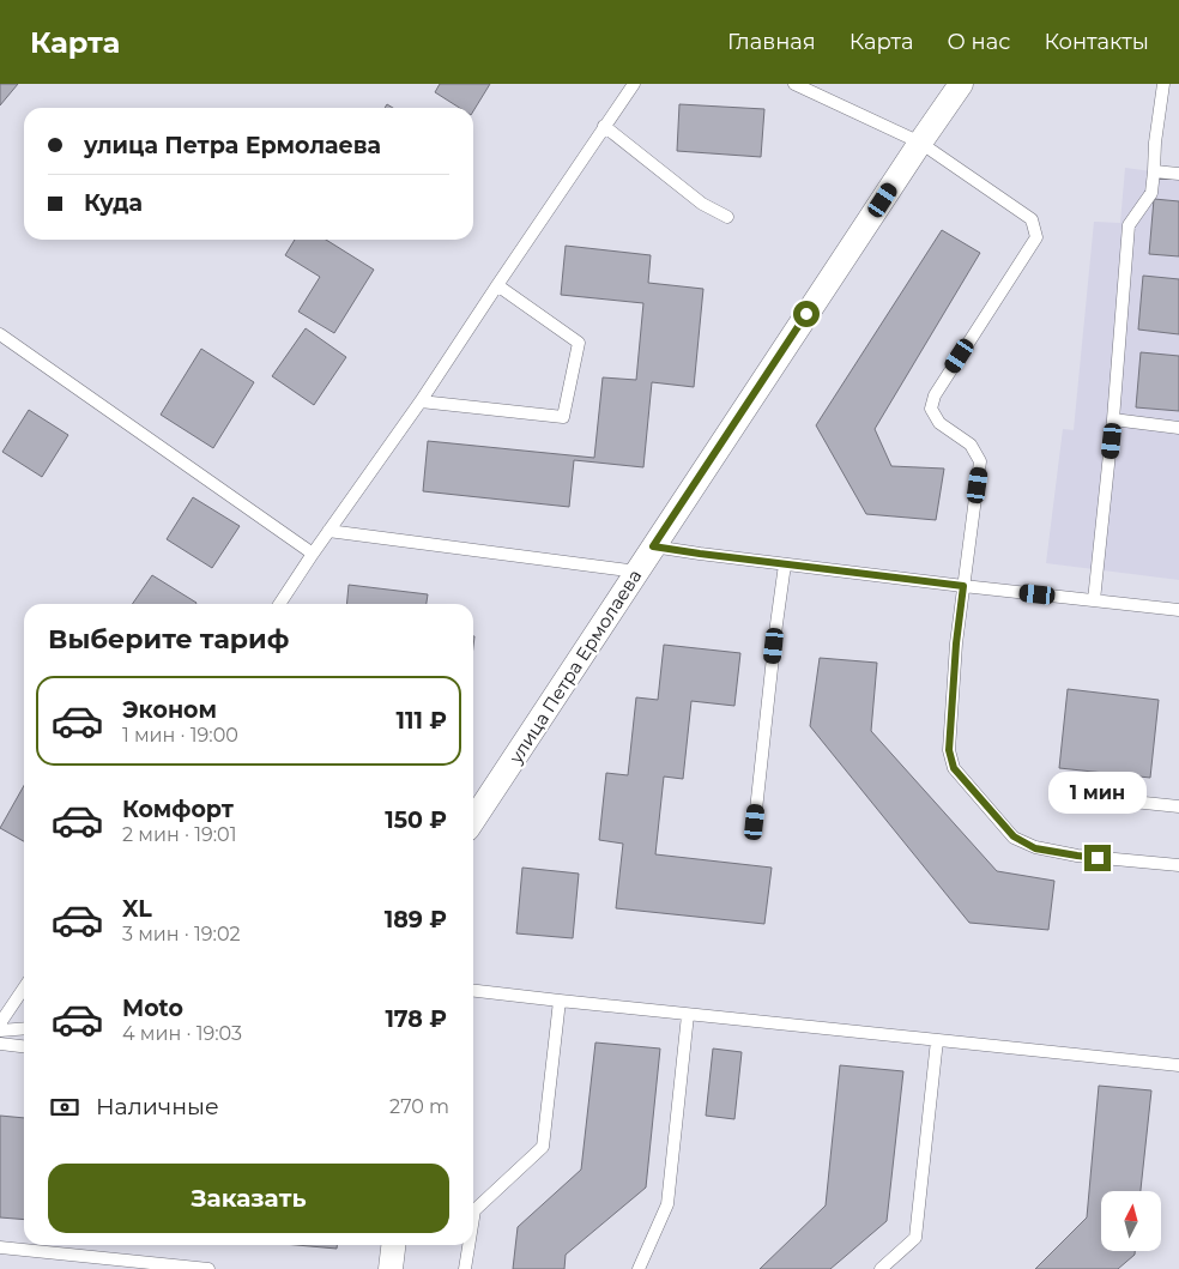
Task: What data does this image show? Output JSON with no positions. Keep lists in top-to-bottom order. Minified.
{"streets":{"street":["улица Петра Ермолаева"]},"north":"top","page":{"header":"Карта","nav":["Главная","Карта","О нас","Контакты"],"banner":["улица Петра Ермолаева","Куда"],"heading":"Выберите тариф","list":[{"name":"Эконом","note":"1 мин · 19:00","value":"111 ₽"},{"name":"Комфорт","note":"2 мин · 19:01","value":"150 ₽"},{"name":"XL","note":"3 мин · 19:02","value":"189 ₽"},{"name":"Moto","note":"4 мин · 19:03","value":"178 ₽"}],"bubble":"1 мин","pay":["Наличные","270 m"],"buttons":"Заказать"}}
